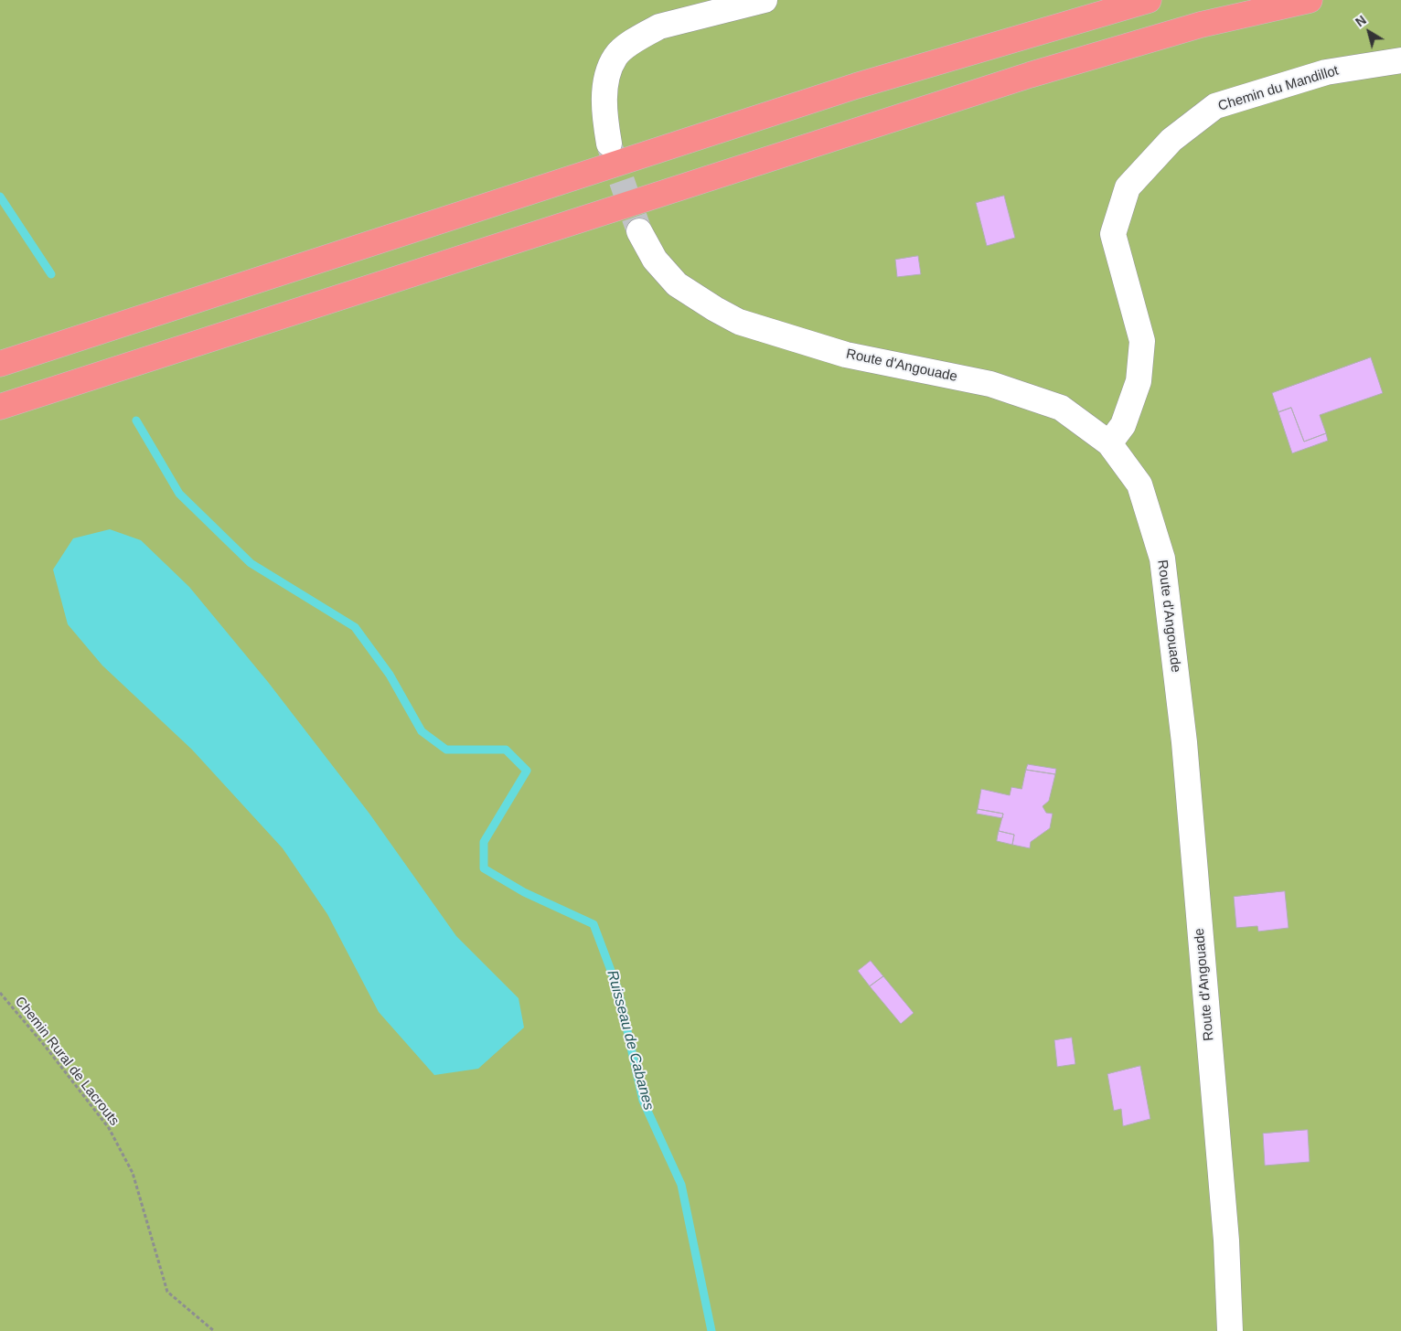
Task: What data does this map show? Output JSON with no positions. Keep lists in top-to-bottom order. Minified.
{"streets":{"street":["Chemin du Mandillot","Route d'Angouade"],"path":["Chemin Rural de Lacrouts"]},"crossings":[["Chemin du Mandillot","Route d'Angouade"]],"water":["Ruisseau de Cabanes"],"north":"top left"}
